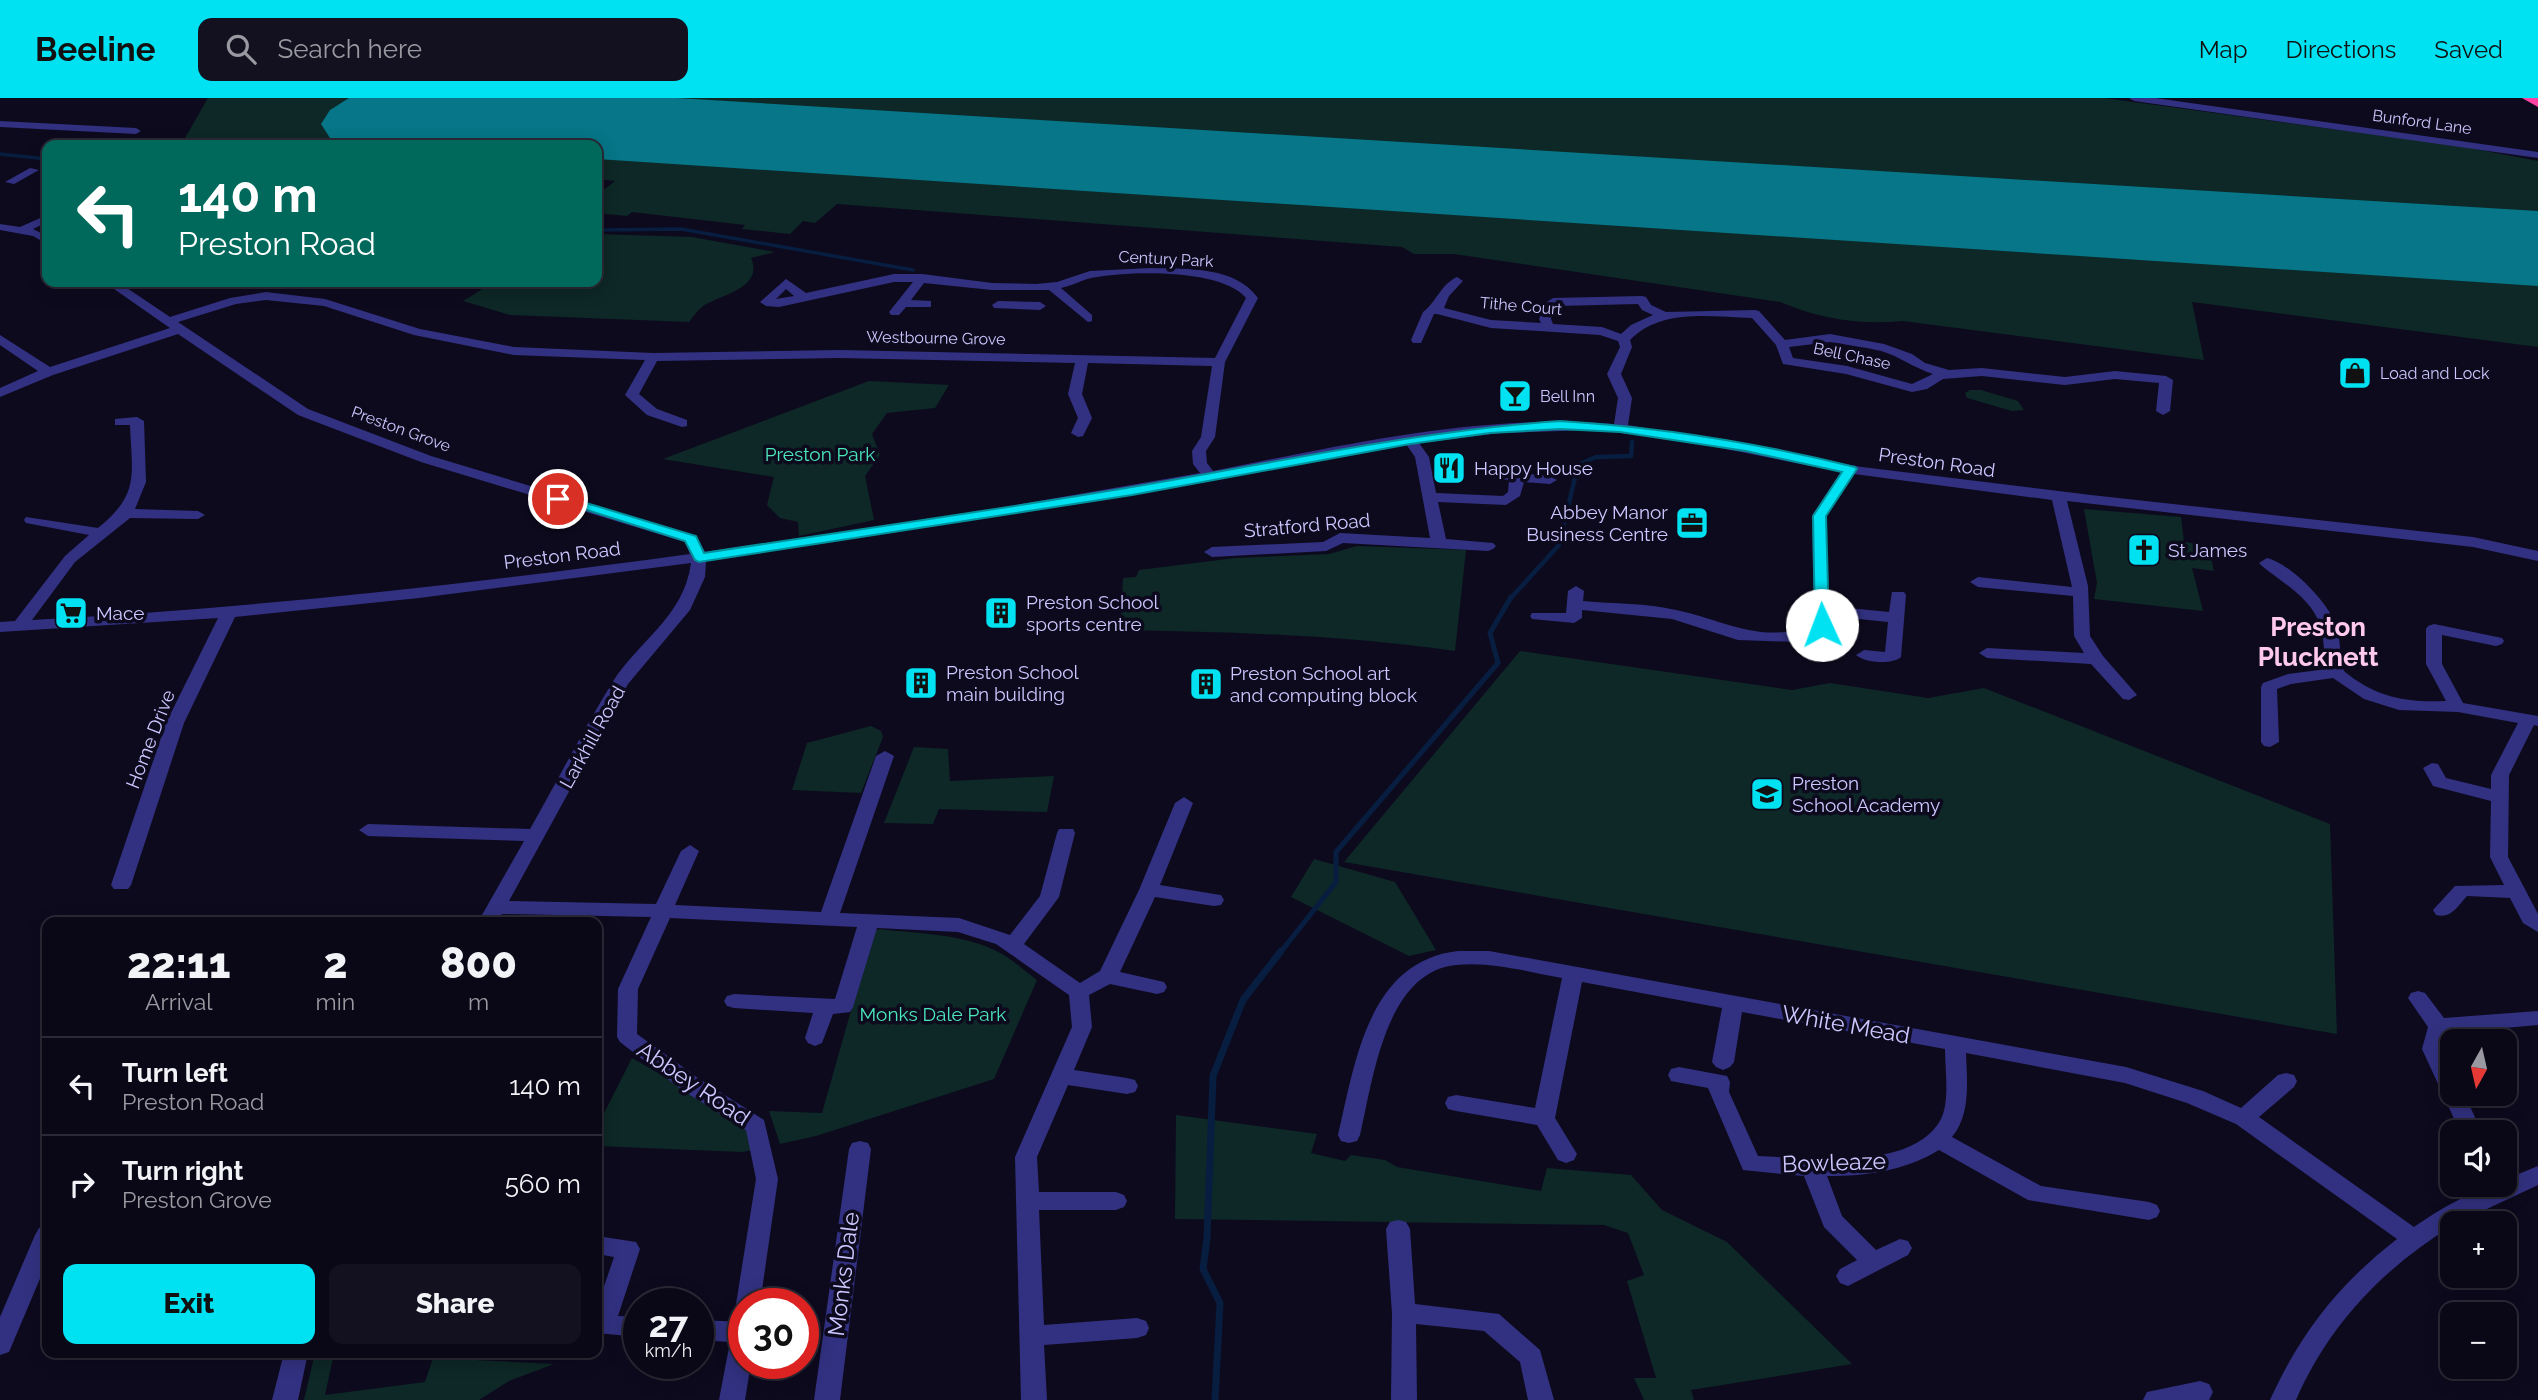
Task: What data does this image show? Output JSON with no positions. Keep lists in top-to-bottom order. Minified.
{"streets":{"street":["Bunford Lane","Century Park","Tithe Court","Westbourne Grove","Bell Chase","Preston Grove","Preston Road","Stratford Road","Larkhill Road","Home Drive","White Mead","Abbey Road","Bowleaze","Monks Dale"]},"crossings":[["Century Park","Westbourne Grove"],["Tithe Court","Bell Chase"],["Westbourne Grove","Preston Grove"],["Preston Grove","Preston Road"],["Preston Grove","Larkhill Road"],["Preston Road","Larkhill Road"],["Preston Road","Home Drive"]],"districts":["Preston Plucknett"],"parks":["Preston Park","Monks Dale Park"],"places":{"shop":["Load and Lock"],"bar":["Bell Inn"],"restaurant":["Happy House"],"office":["Abbey Manor Business Centre"],"church":["St James"],"supermarket":["Mace"],"building":["Preston School sports centre","Preston School main building","Preston School art and computing block"],"school or university":["Preston School Academy"]},"north":"bottom","page":{"header":"Beeline","search":"Search here","nav":["Map","Directions","Saved"],"turn":["140 m","Preston Road"],"eta":["22:11","Arrival","2","min","800","m"],"map_buttons":["+","−"],"list":[{"name":"Turn left","note":"Preston Road","value":"140 m"},{"name":"Turn right","note":"Preston Grove","value":"560 m"}],"buttons":["Exit","Share"],"speed":"27 km/h","limit":"30"}}
